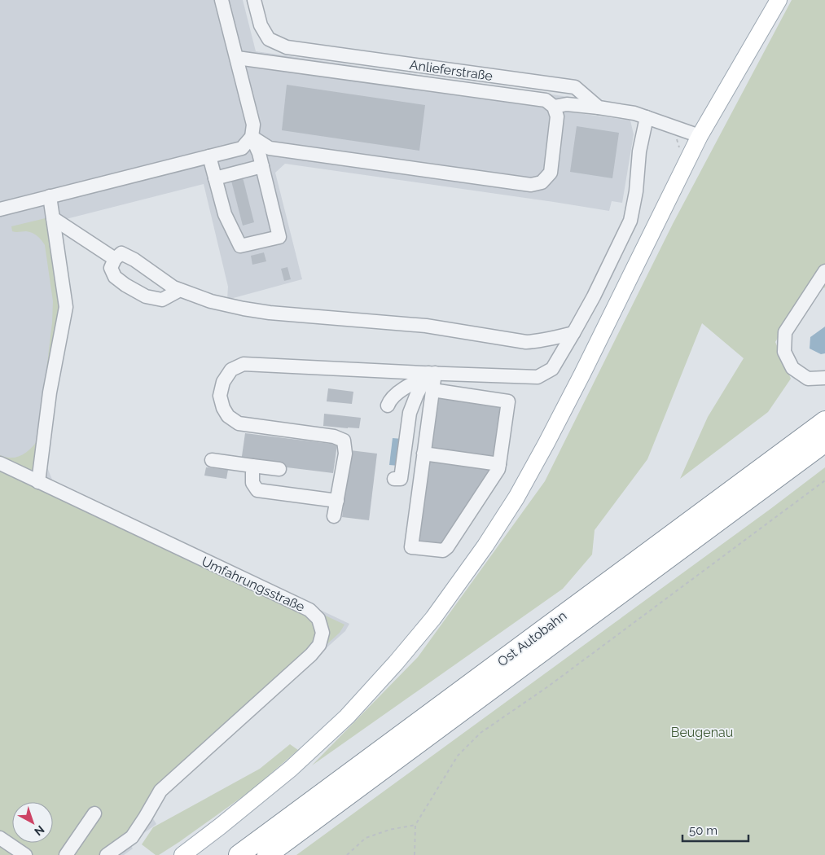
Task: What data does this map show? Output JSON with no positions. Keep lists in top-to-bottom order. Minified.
{"streets":{"highway":["Ost Autobahn"],"street":["Anlieferstraße","Umfahrungsstraße"]},"parks":["Beugenau"],"scale_bar":"50 m","north":"bottom right"}
